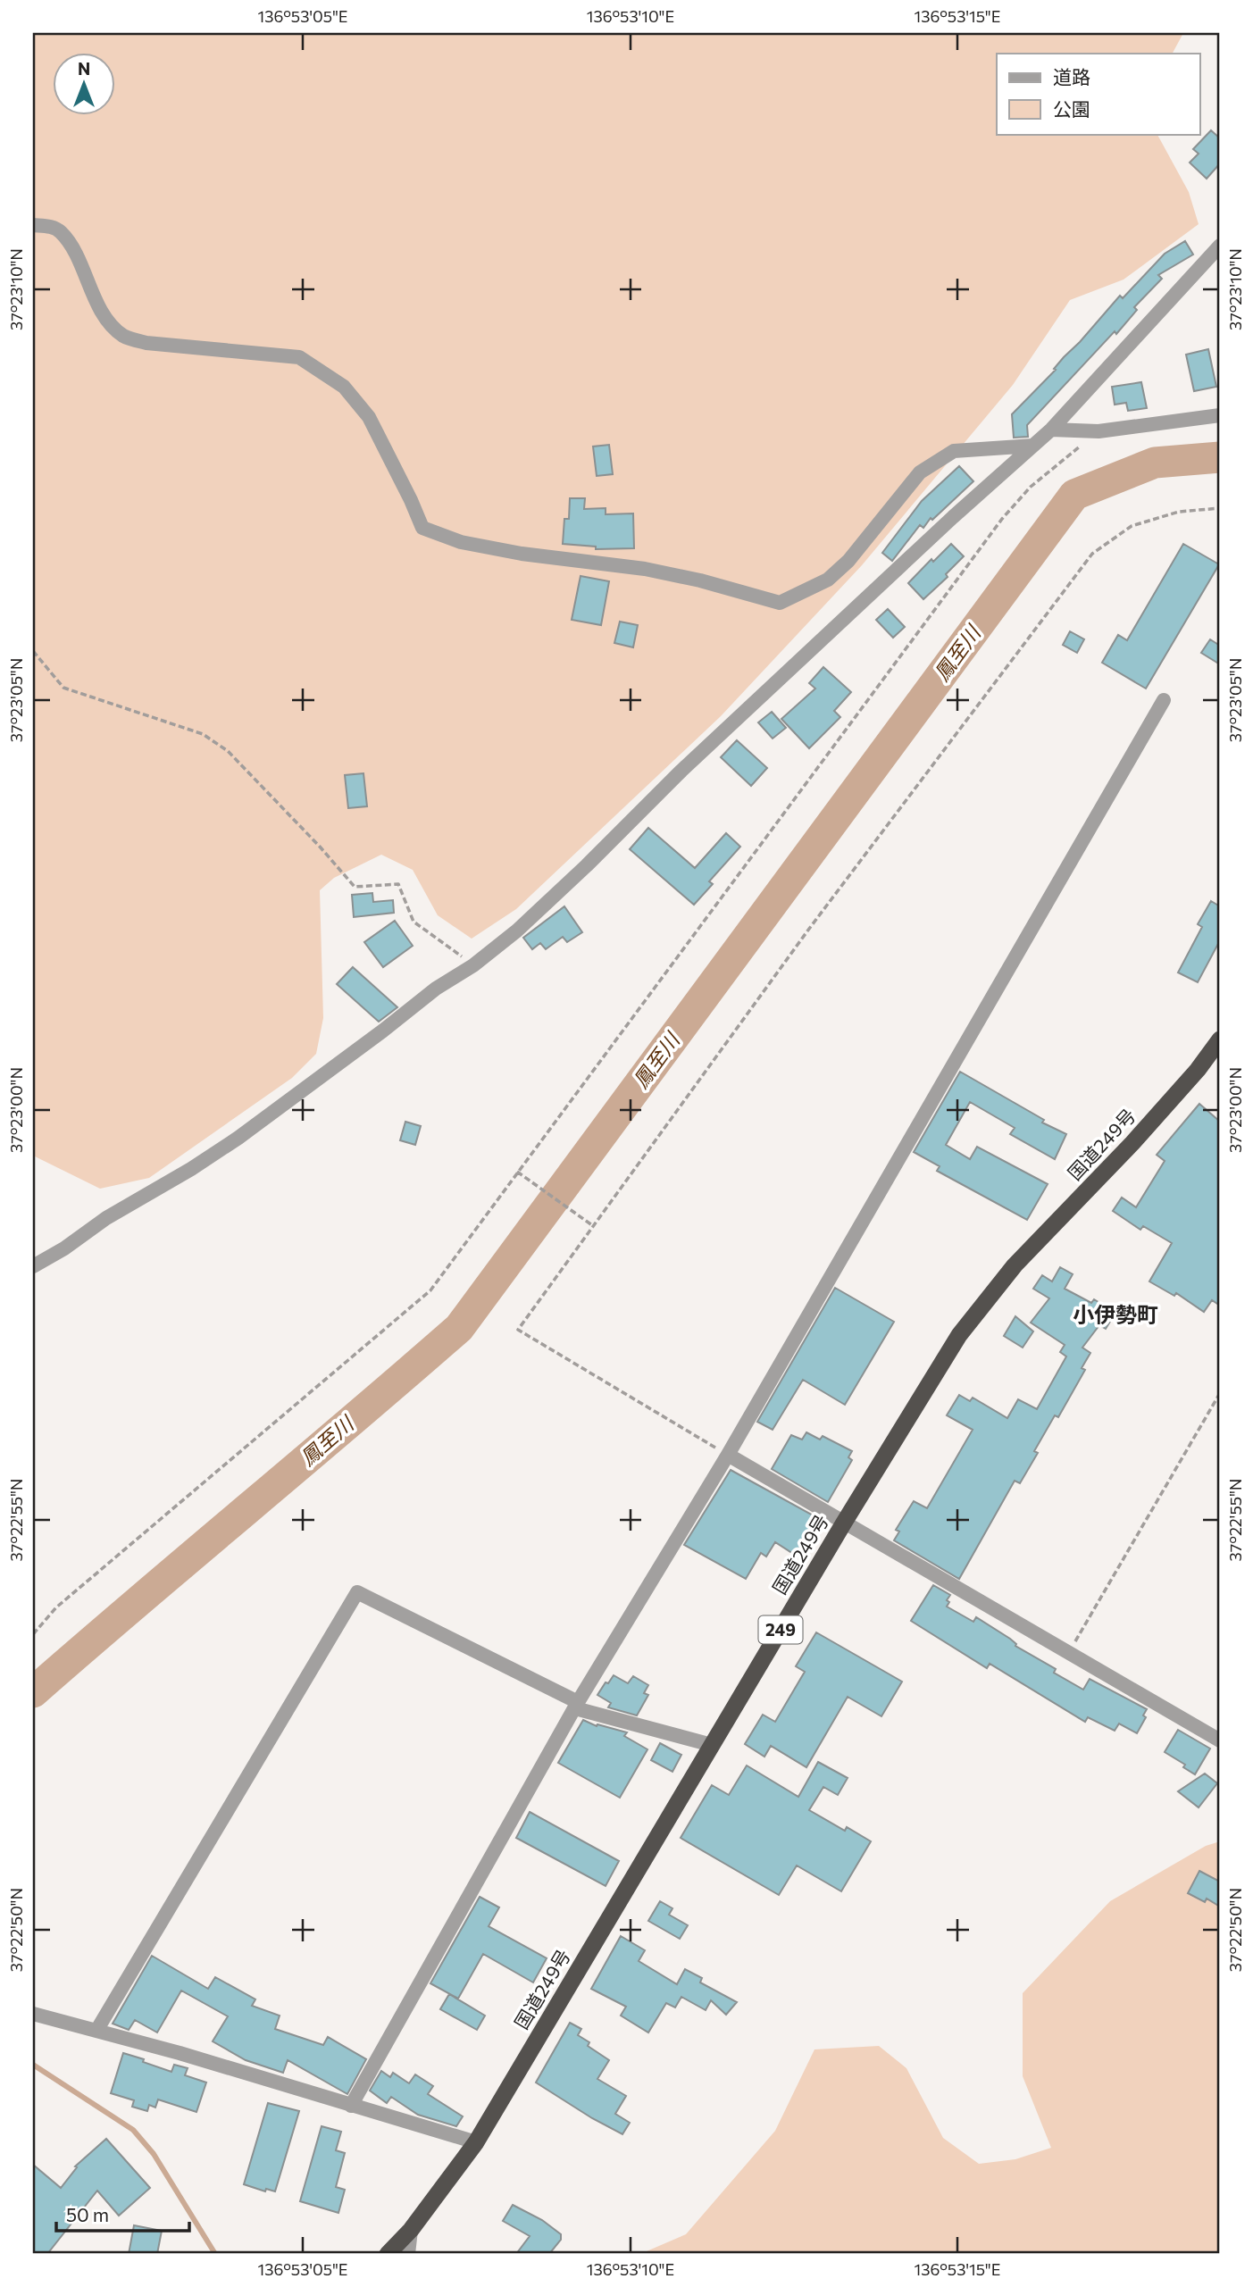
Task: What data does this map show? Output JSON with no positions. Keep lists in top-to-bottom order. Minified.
{"streets":{"highway":["国道249号","249"]},"districts":["小伊勢町"],"water":["鳳至川"],"legend":["道路","公園"],"scale_bar":"50 m","north":"top","coordinates":["136°53'05\"E","136°53'10\"E","136°53'15\"E","37°23'10\"N","37°23'05\"N","37°23'00\"N","37°22'55\"N","37°22'50\"N"]}
